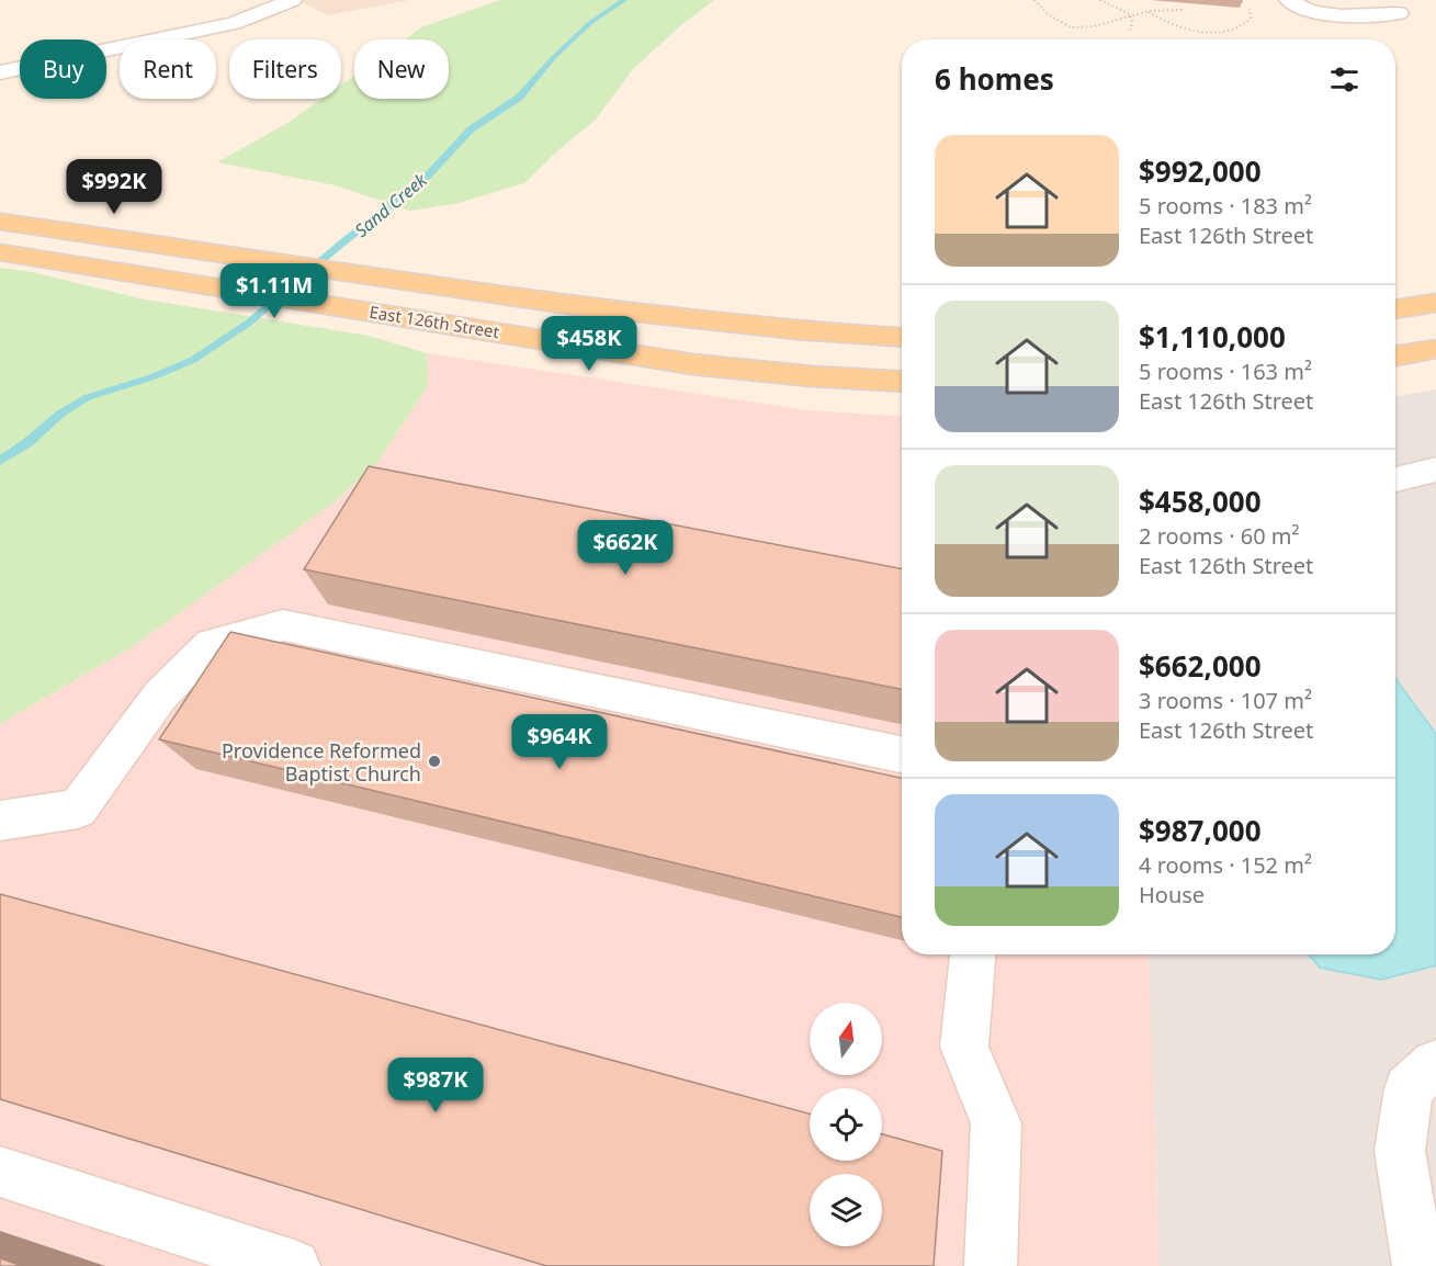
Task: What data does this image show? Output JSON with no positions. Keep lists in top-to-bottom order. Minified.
{"streets":{"main road":["East 126th Street"]},"water":["Sand Creek"],"places":["Providence Reformed Baptist Church"],"north":"top","page":{"chip":["Buy","Rent","Filters","New"],"heading":"6 homes","list":[{"name":"$992,000","note":"5 rooms · 183 m² · East 126th Street"},{"name":"$1,110,000","note":"5 rooms · 163 m² · East 126th Street"},{"name":"$458,000","note":"2 rooms · 60 m² · East 126th Street"},{"name":"$662,000","note":"3 rooms · 107 m² · East 126th Street"},{"name":"$987,000","note":"4 rooms · 152 m² · House"}],"price":["$992K","$1.11M","$458K","$662K","$964K","$987K"]}}
